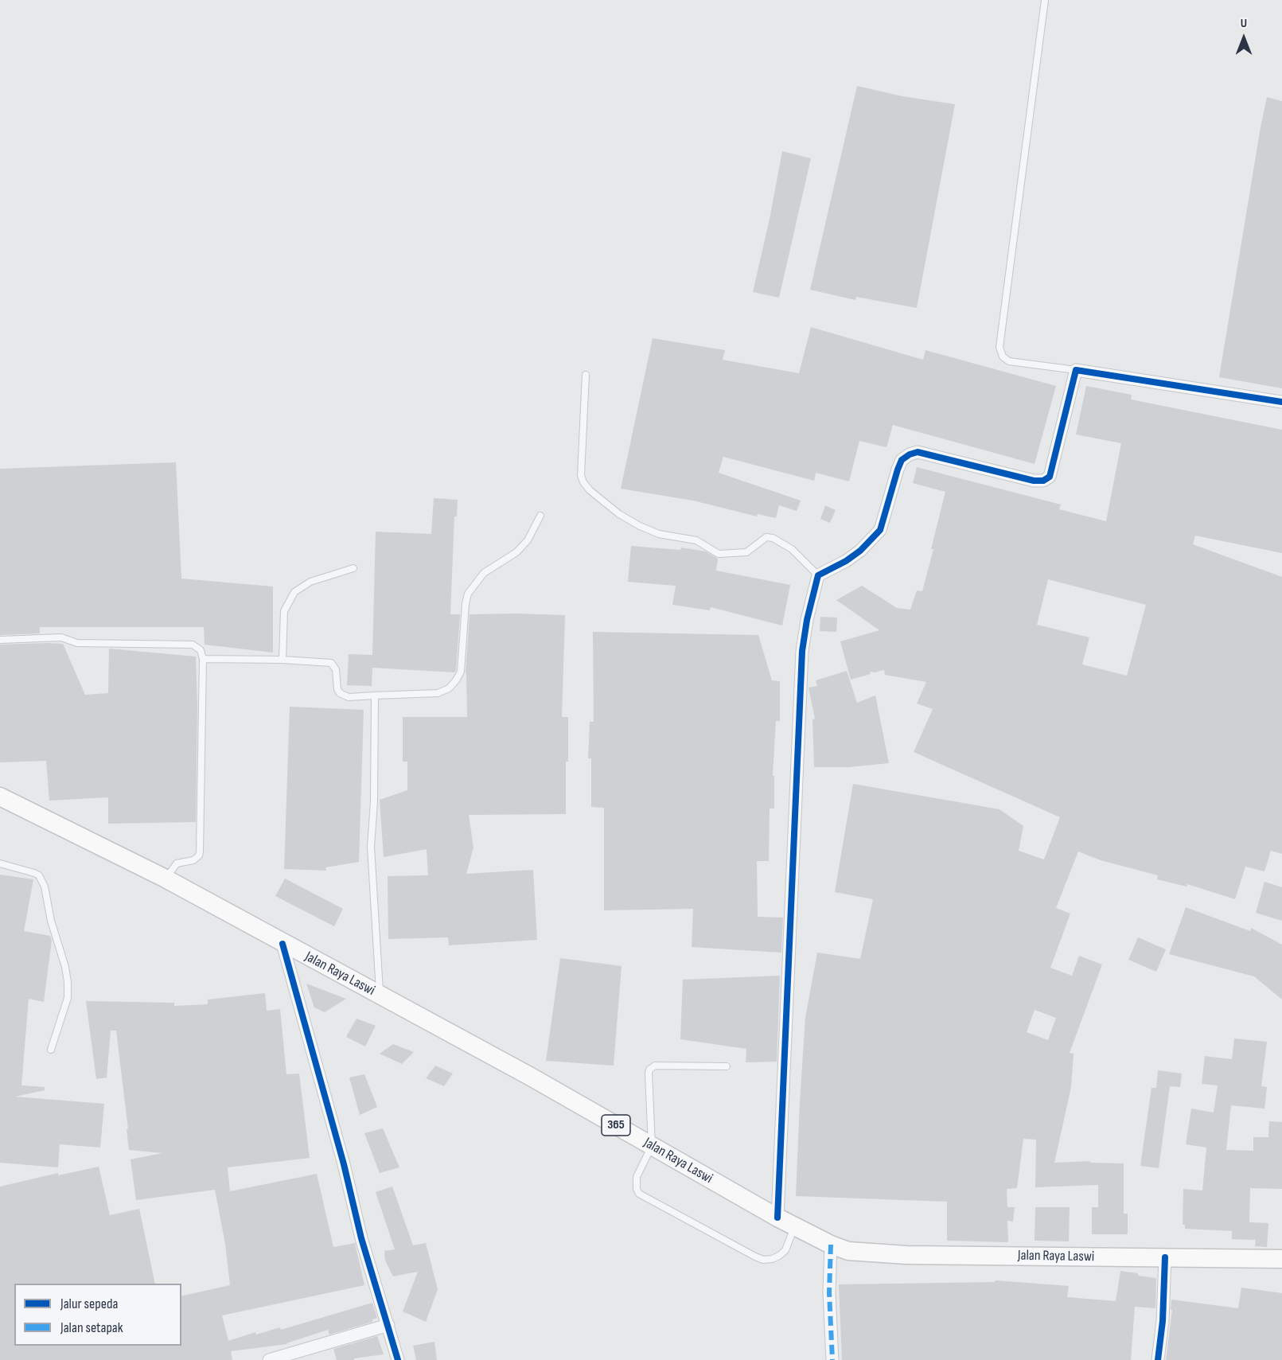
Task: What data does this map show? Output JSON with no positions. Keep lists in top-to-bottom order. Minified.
{"streets":{"main road":["Jalan Raya Laswi","365"]},"legend":["Jalur sepeda","Jalan setapak"],"north":"top"}
